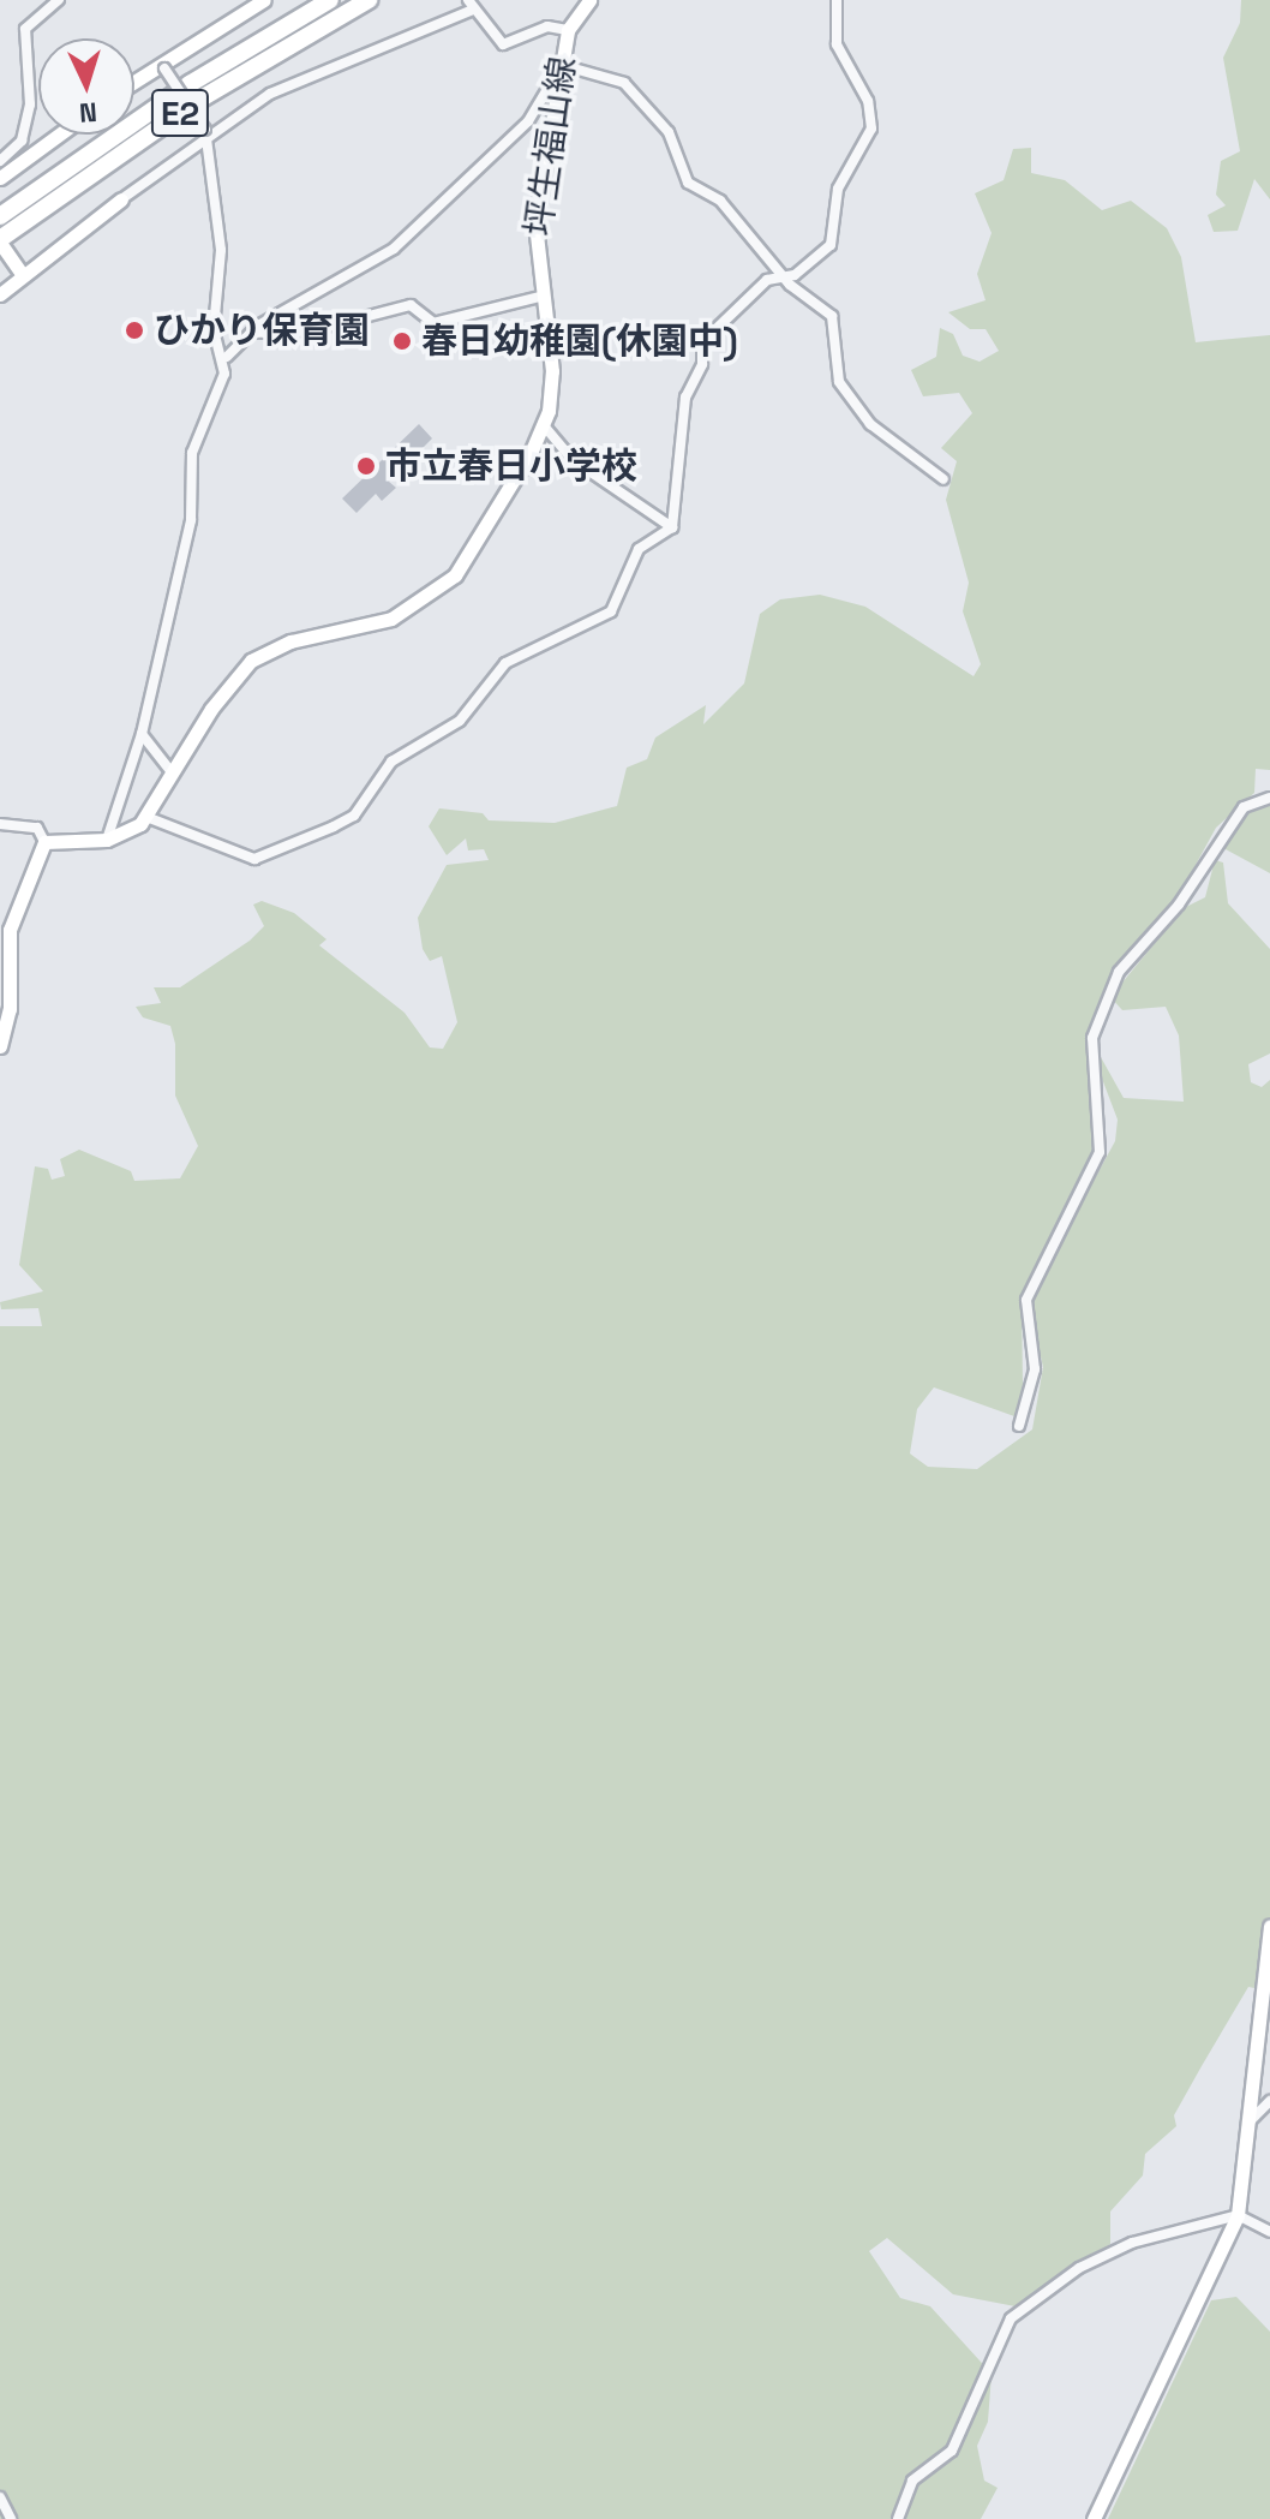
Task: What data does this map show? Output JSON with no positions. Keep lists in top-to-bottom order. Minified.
{"streets":{"highway":["E2"],"main road":["坪生福山線"]},"places":["ひかり保育園","春日幼稚園(休園中)","市立春日小学校"],"north":"bottom"}
